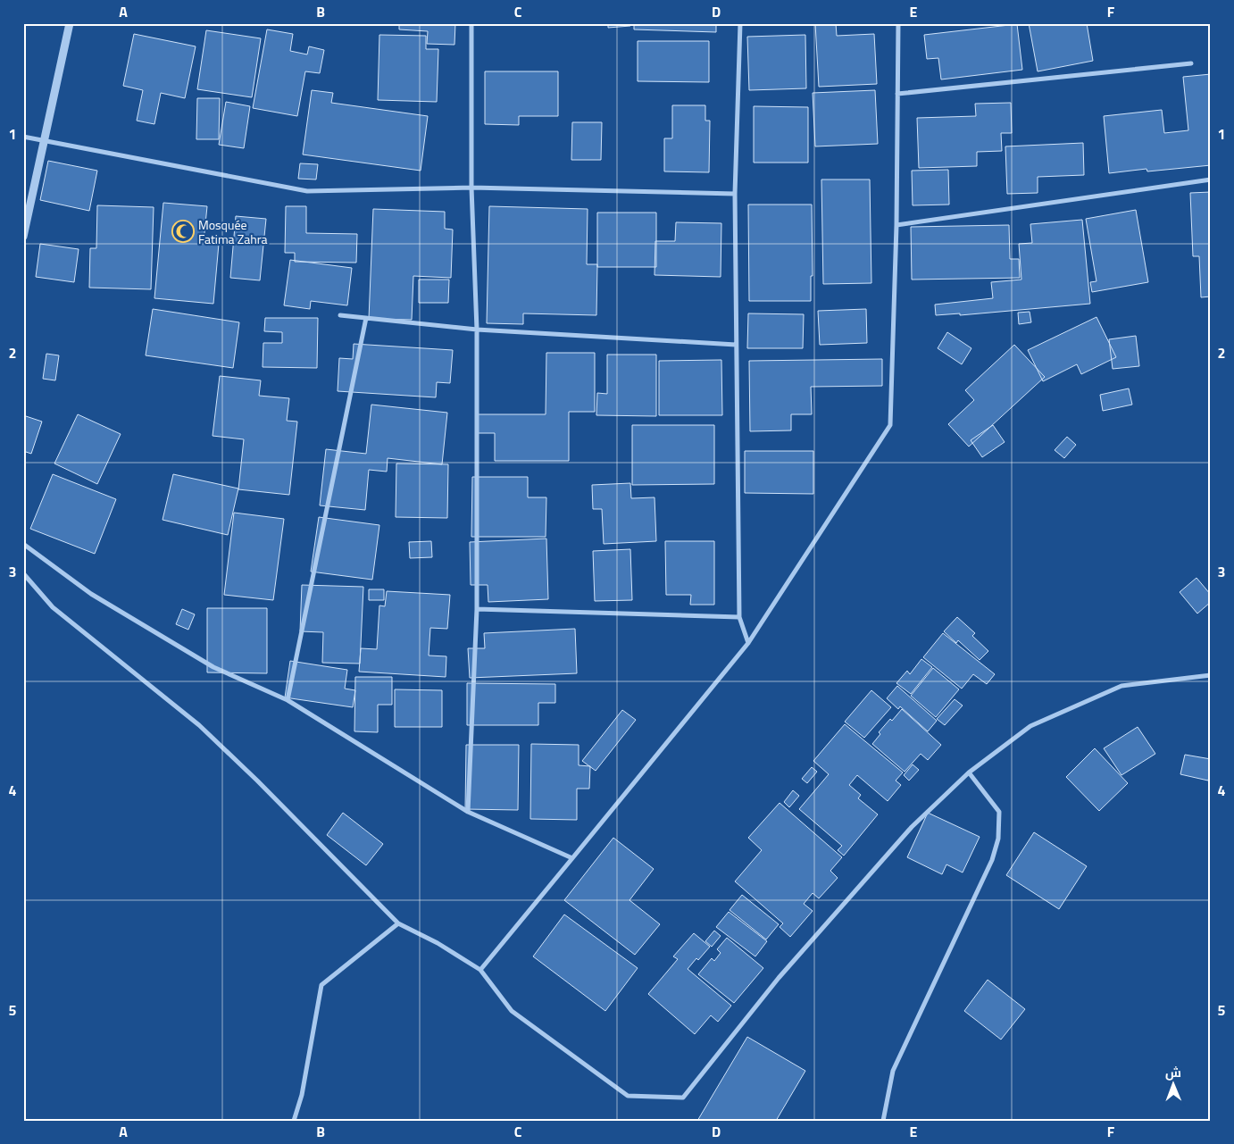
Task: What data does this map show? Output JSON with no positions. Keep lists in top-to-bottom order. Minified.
{"places":{"mosque":["Mosquée Fatima Zahra"]},"north":"top","grid":{"columns":["A","B","C","D","E","F"],"rows":["1","2","3","4","5"]}}
